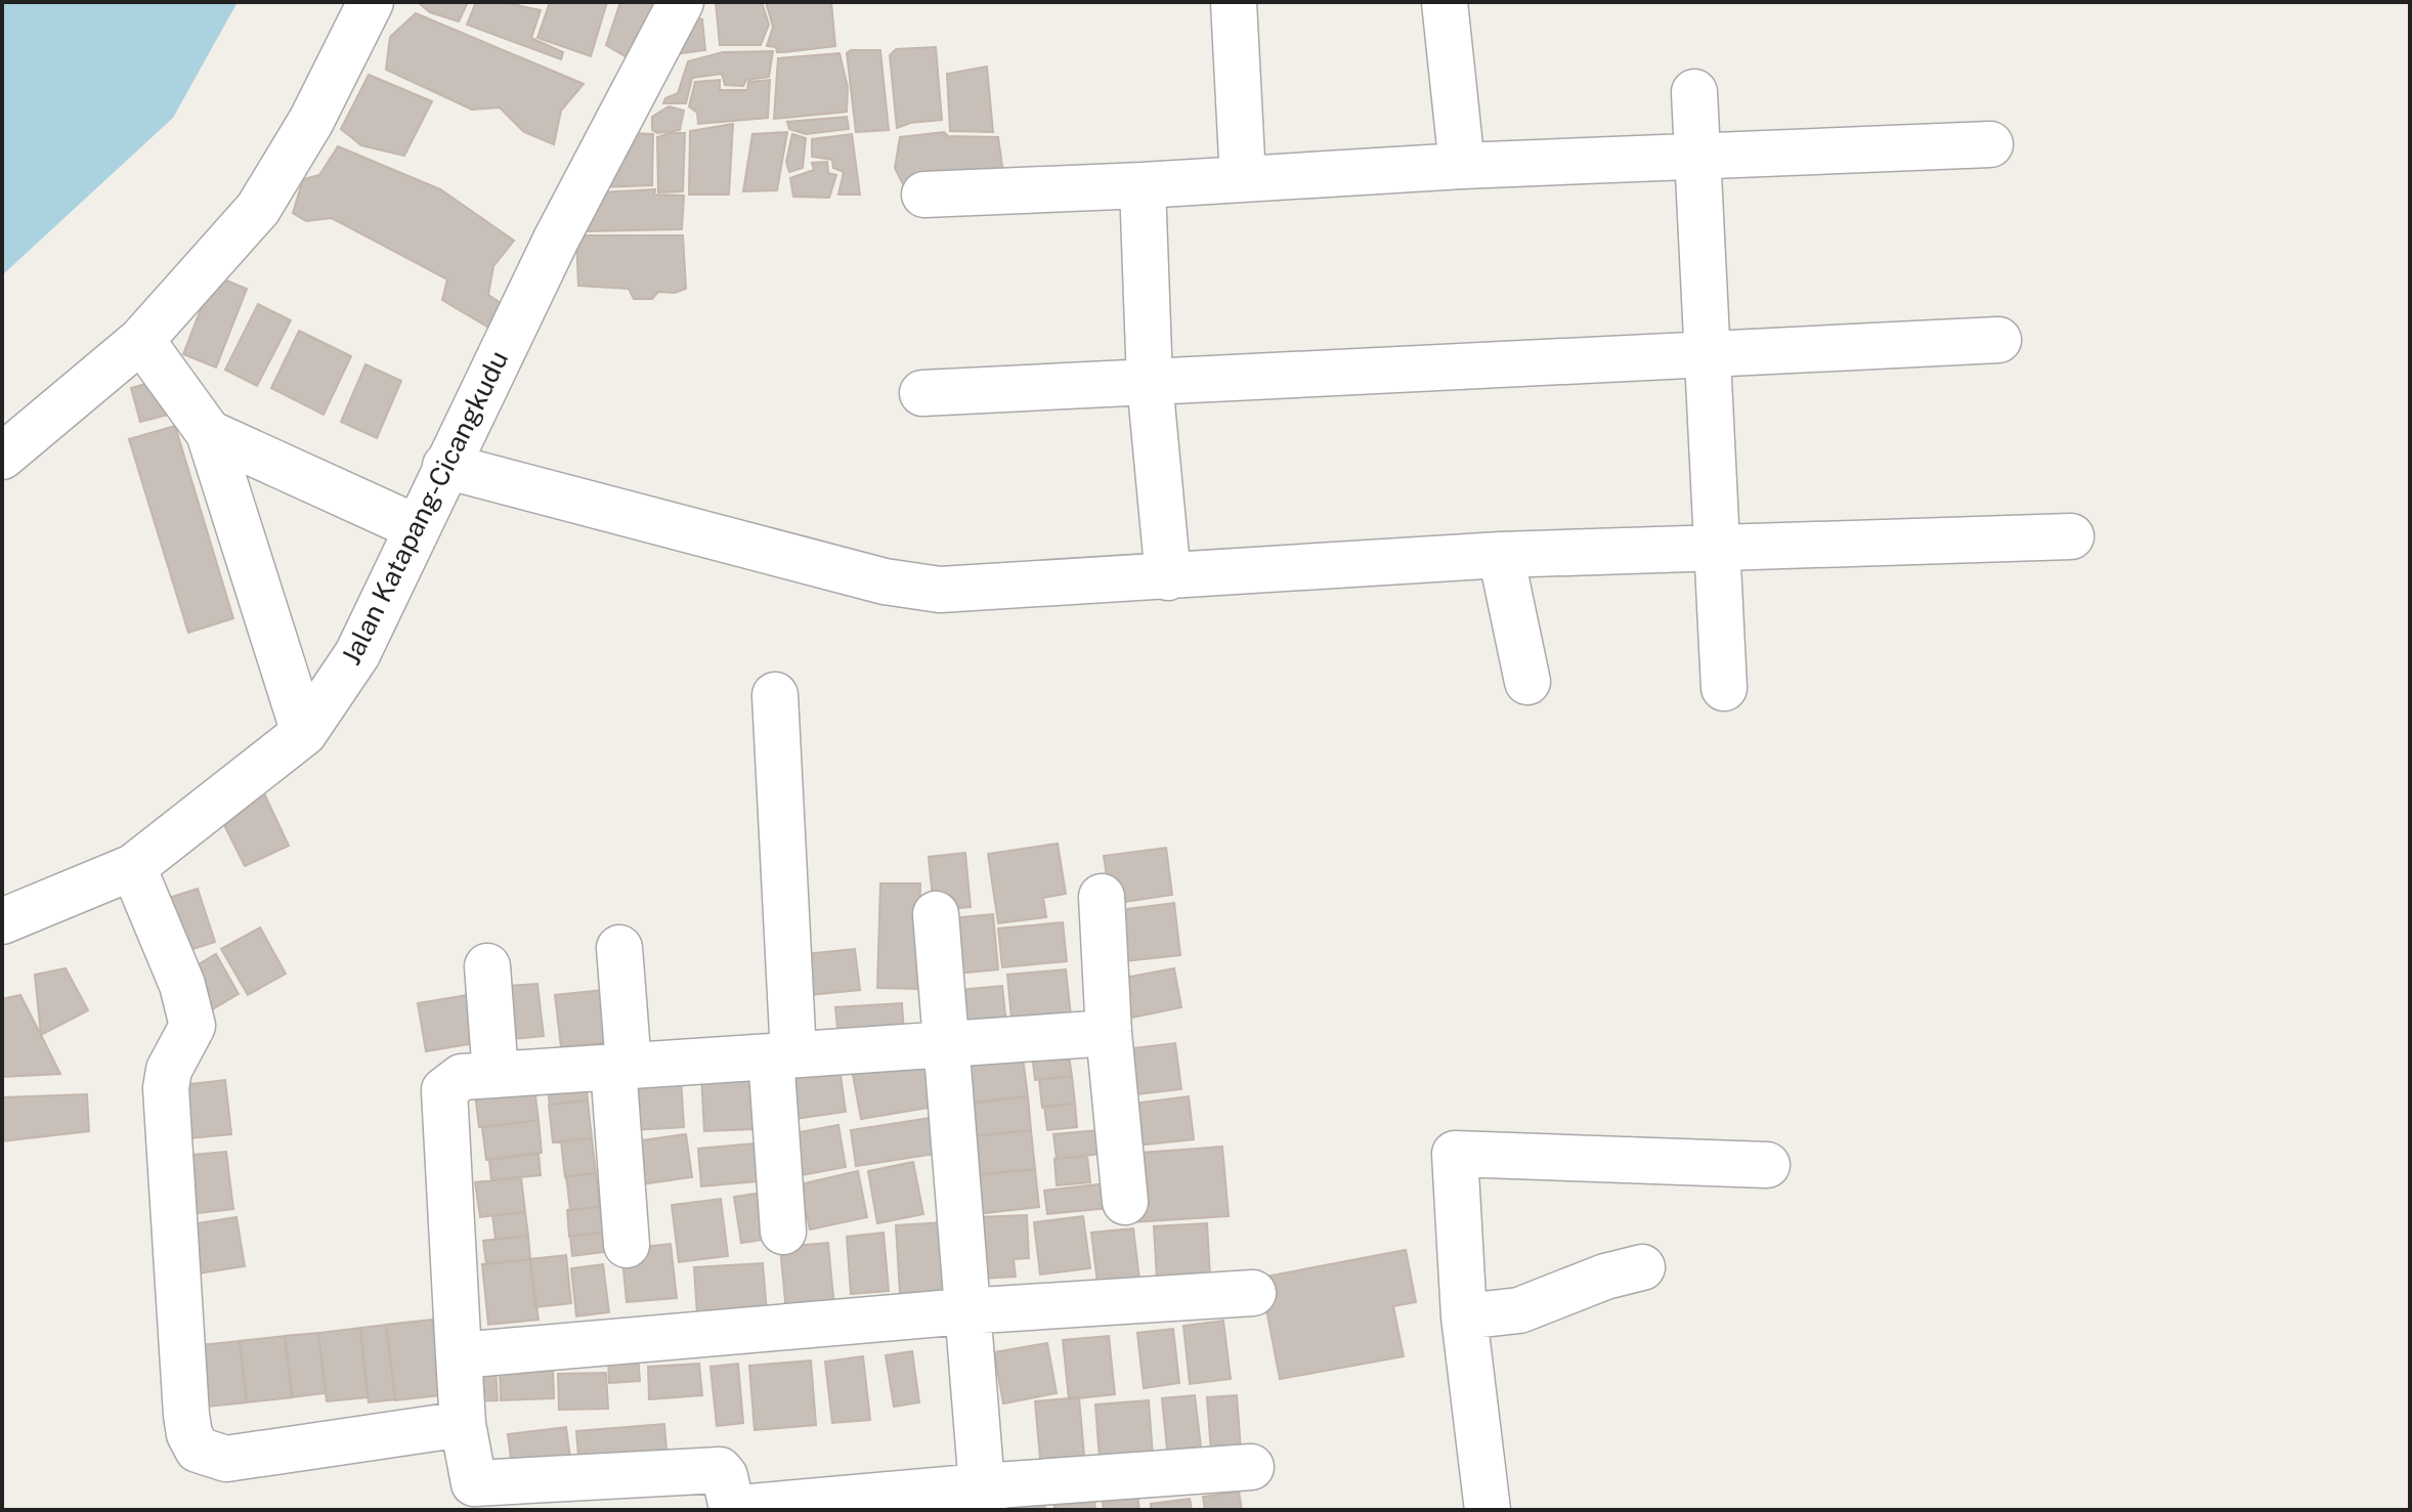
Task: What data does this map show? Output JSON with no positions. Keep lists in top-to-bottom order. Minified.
{"streets":{"street":["Jalan Katapang-Cicangkudu"]}}
